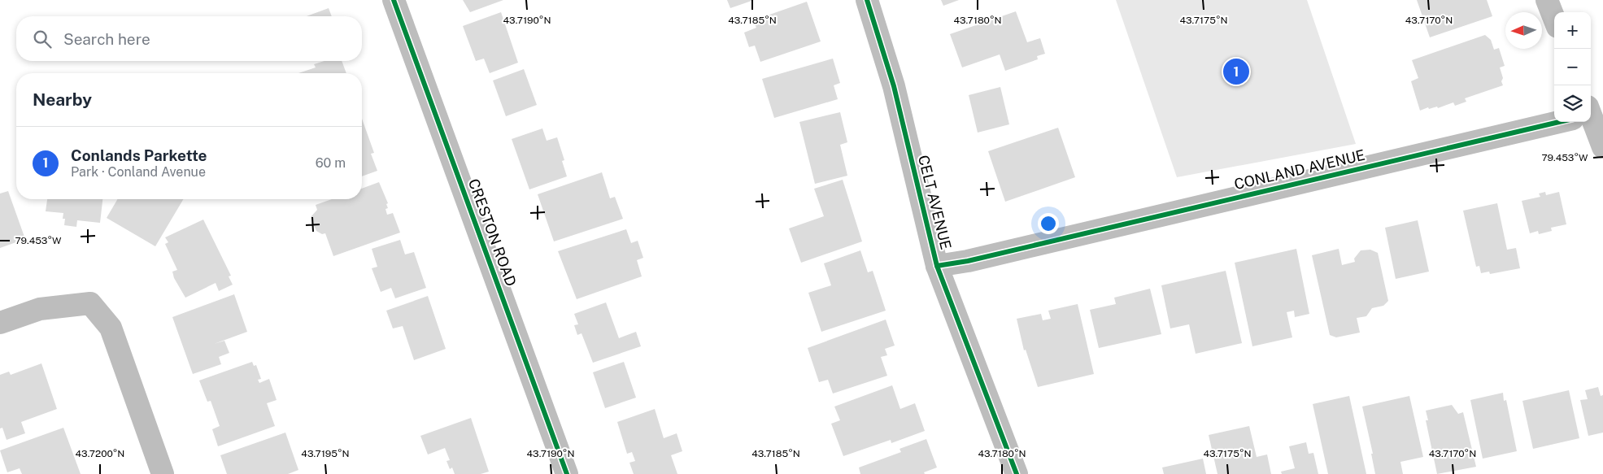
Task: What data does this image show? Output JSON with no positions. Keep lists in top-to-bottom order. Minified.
{"streets":{"street":["CONLAND AVENUE","CELT AVENUE","CRESTON ROAD"]},"crossings":[["CONLAND AVENUE","CELT AVENUE"]],"north":"left","page":{"map_buttons":["+","−"],"search":"Search here","pins":"1","heading":"Nearby","list":[{"mark":"1","name":"Conlands Parkette","note":"Park · Conland Avenue","value":"60 m"}]},"coordinates":["43.7190°N","43.7185°N","43.7180°N","43.7175°N","43.7170°N","79.453°W","43.7200°N","43.7195°N"]}
